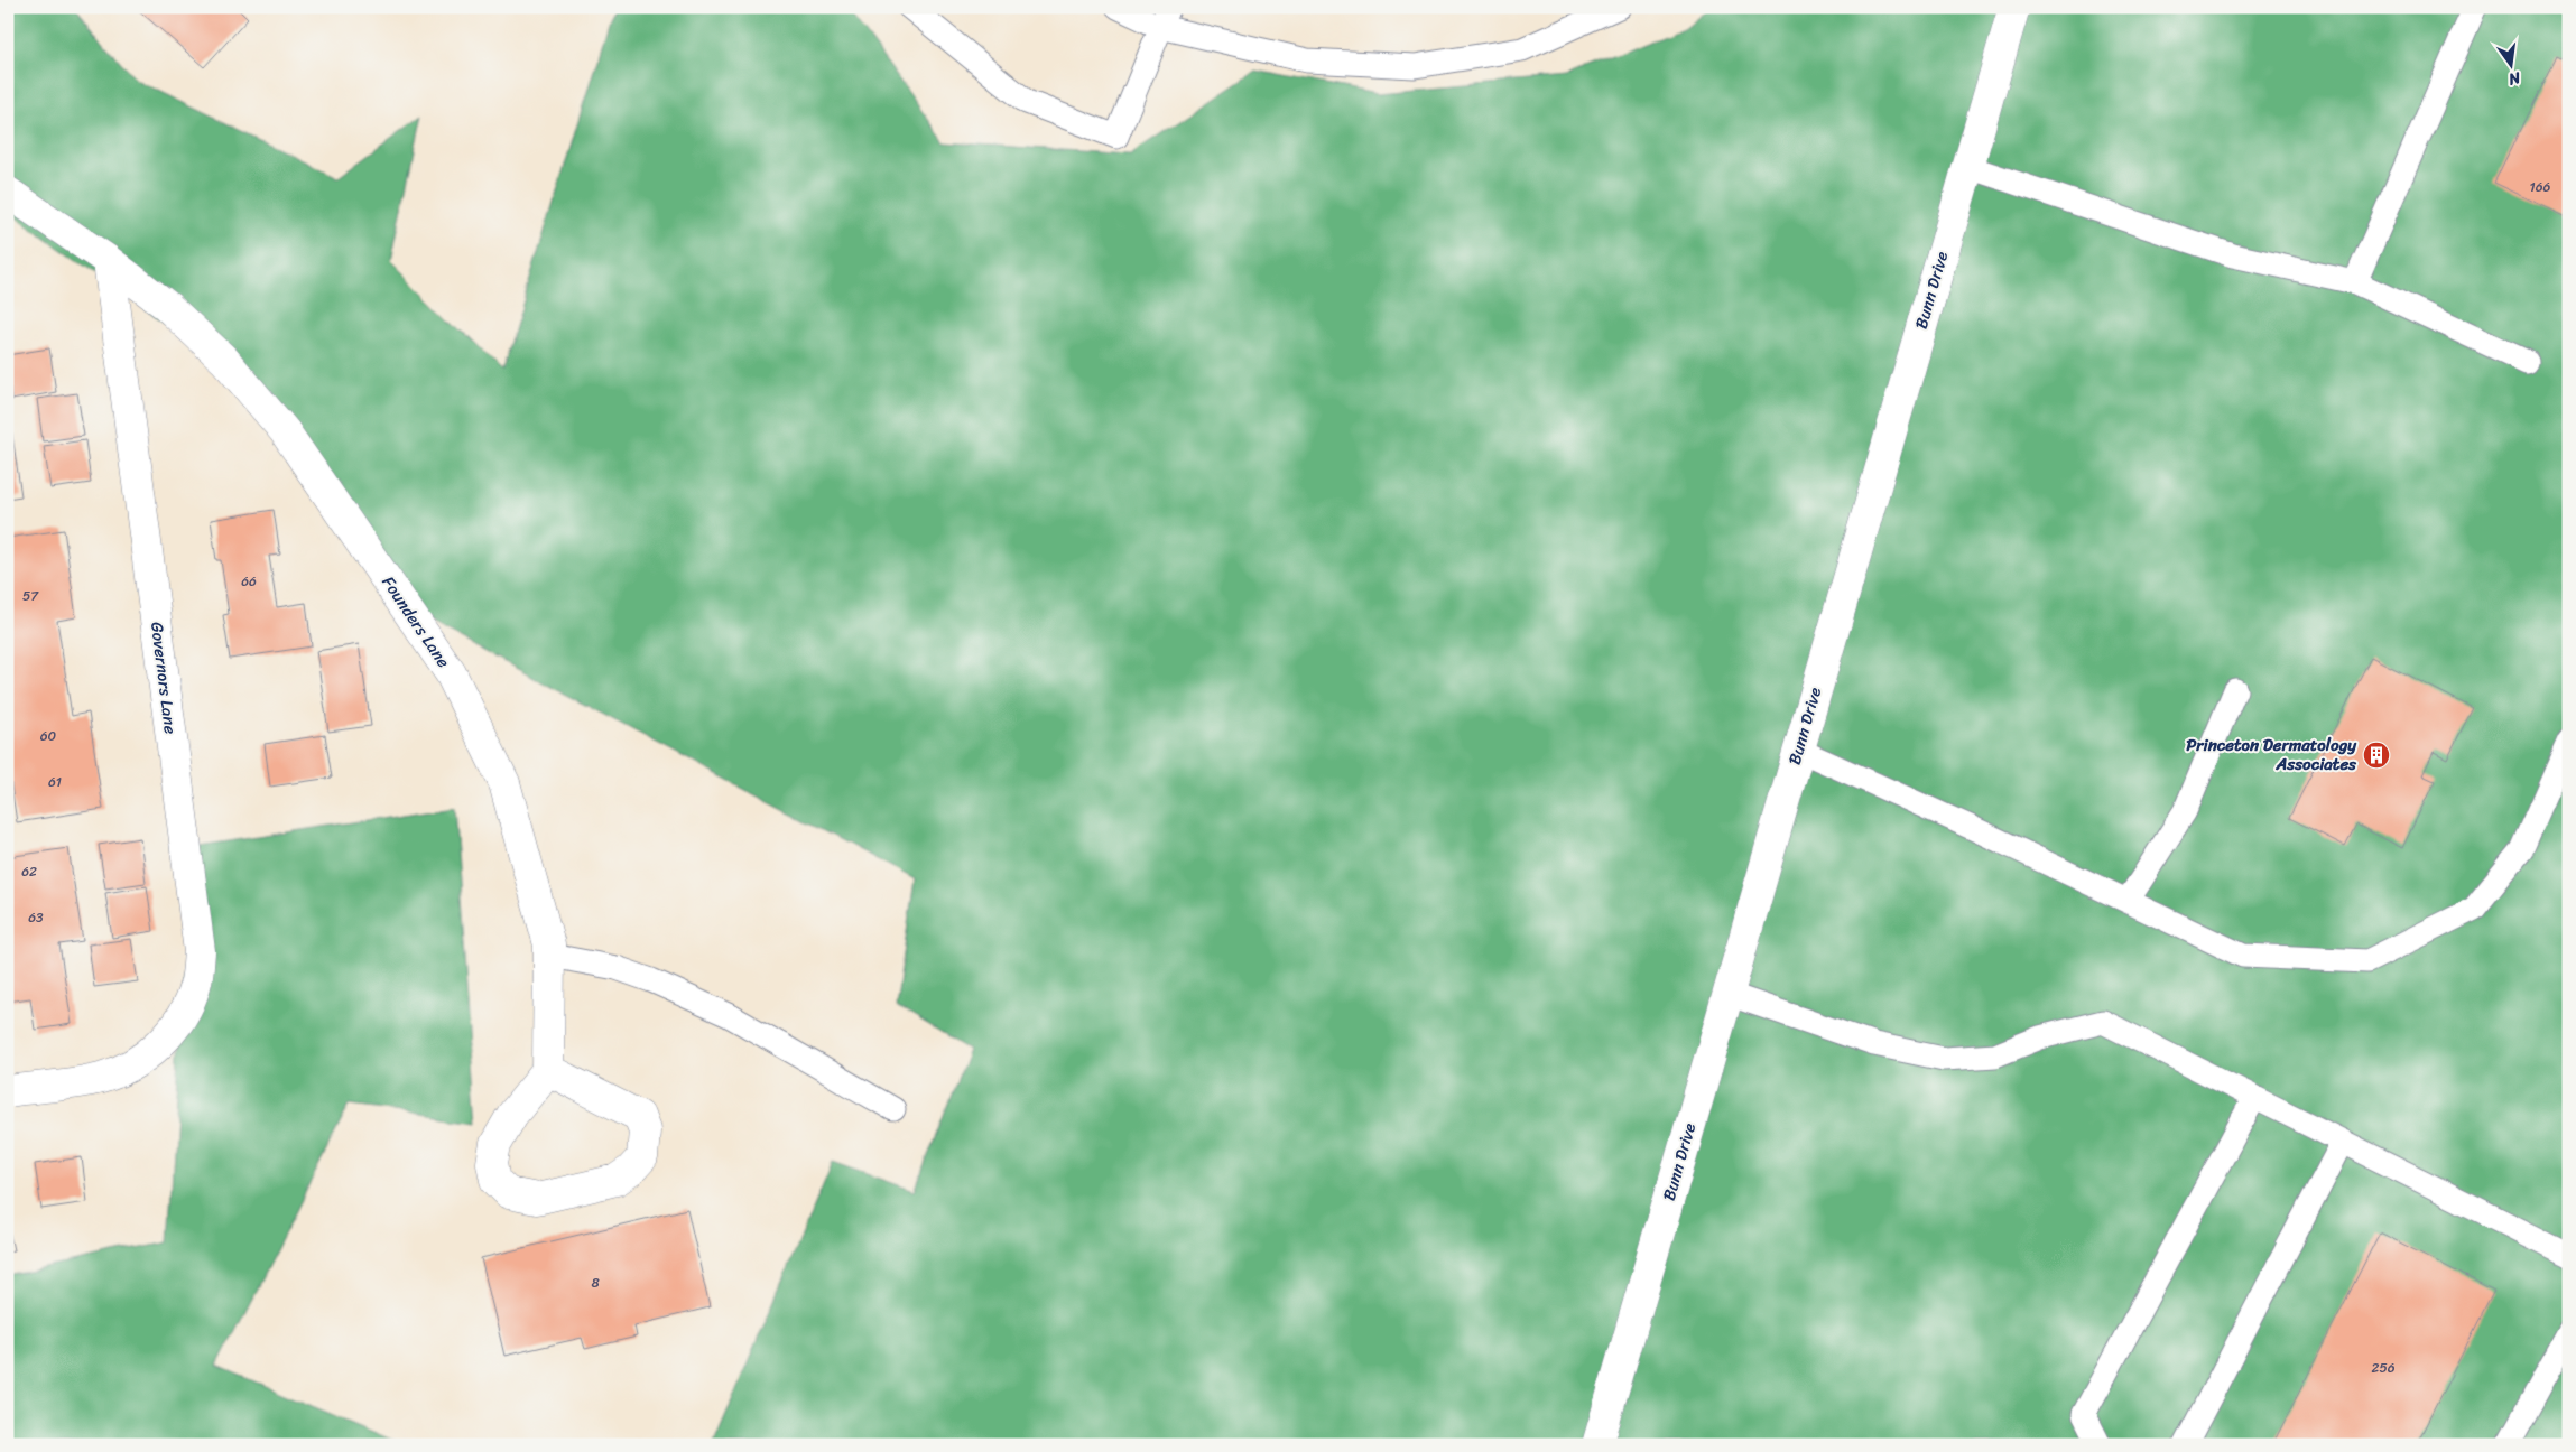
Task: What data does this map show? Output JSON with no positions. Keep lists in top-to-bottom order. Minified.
{"streets":{"street":["Bunn Drive","Founders Lane","Governors Lane"]},"crossings":[["Founders Lane","Governors Lane"]],"places":{"building":["Princeton Dermatology Associates"]},"house_numbers":["166","66","57","60","61","62","63","8","256"],"north":"bottom"}
